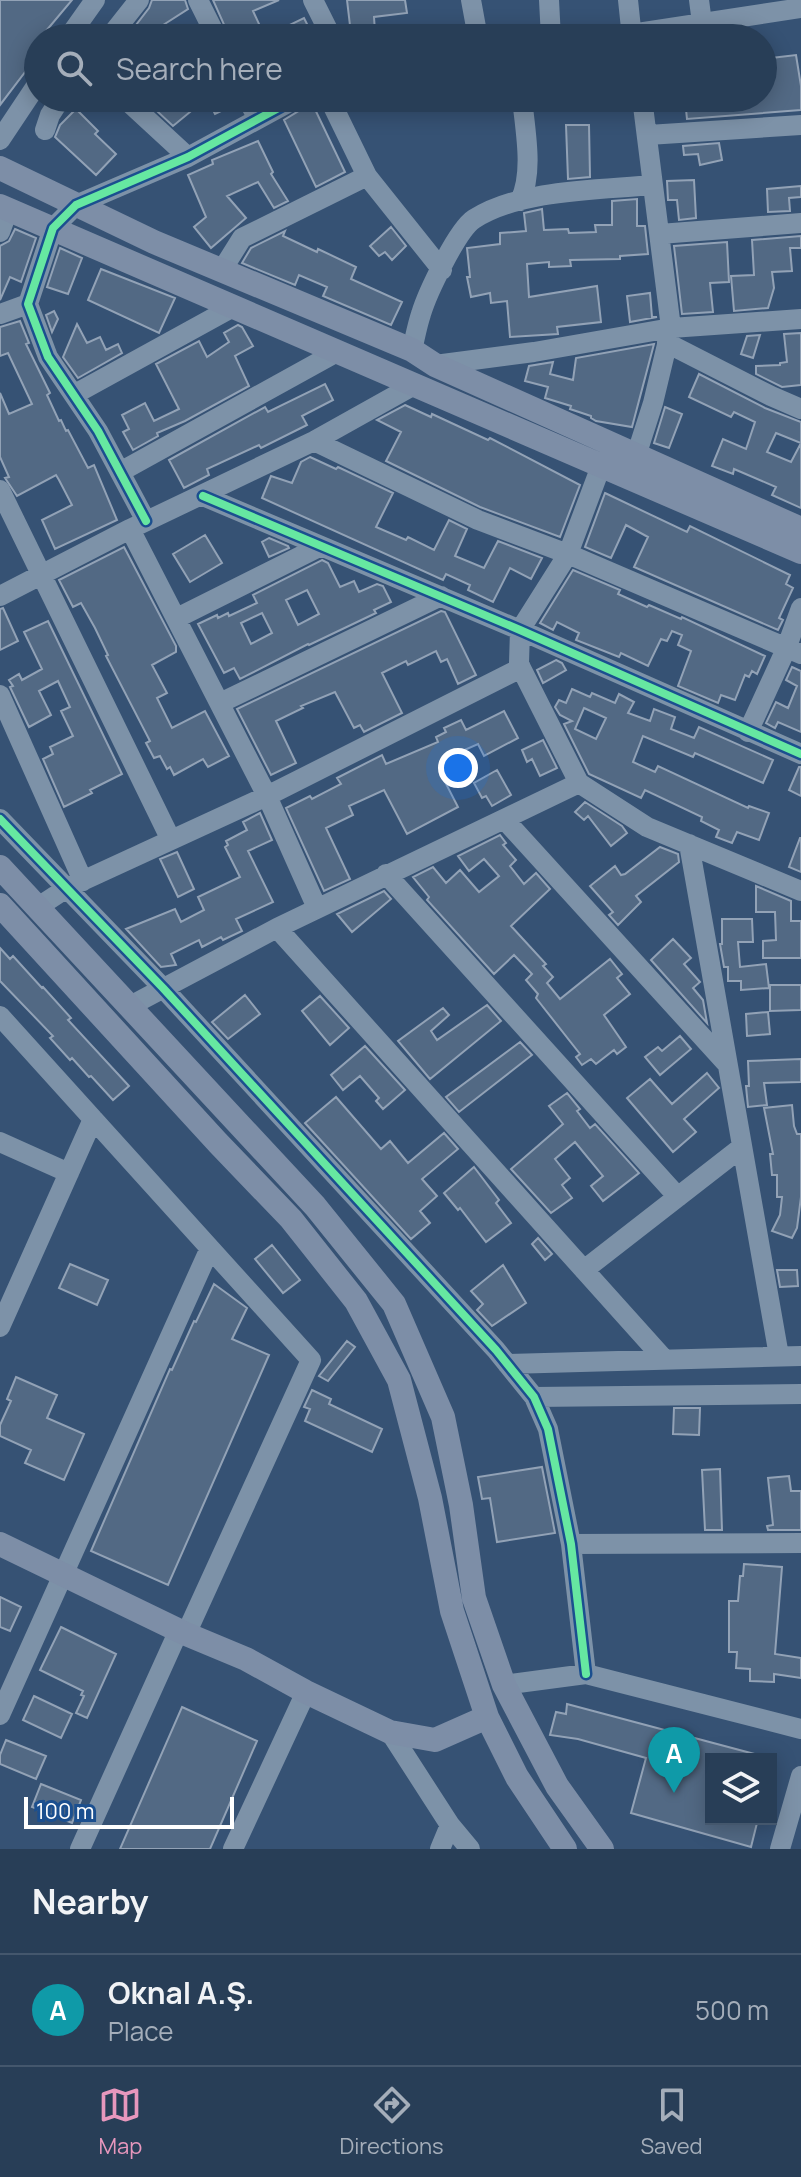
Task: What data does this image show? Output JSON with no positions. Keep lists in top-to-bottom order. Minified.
{"scale_bar":"100 m","page":{"search":"Search here","pins":"A","scale":"100 m","heading":"Nearby","list":[{"mark":"A","name":"Oknal A.Ş.","note":"Place","value":"500 m"}],"nav":["Map","Directions","Saved"]}}
